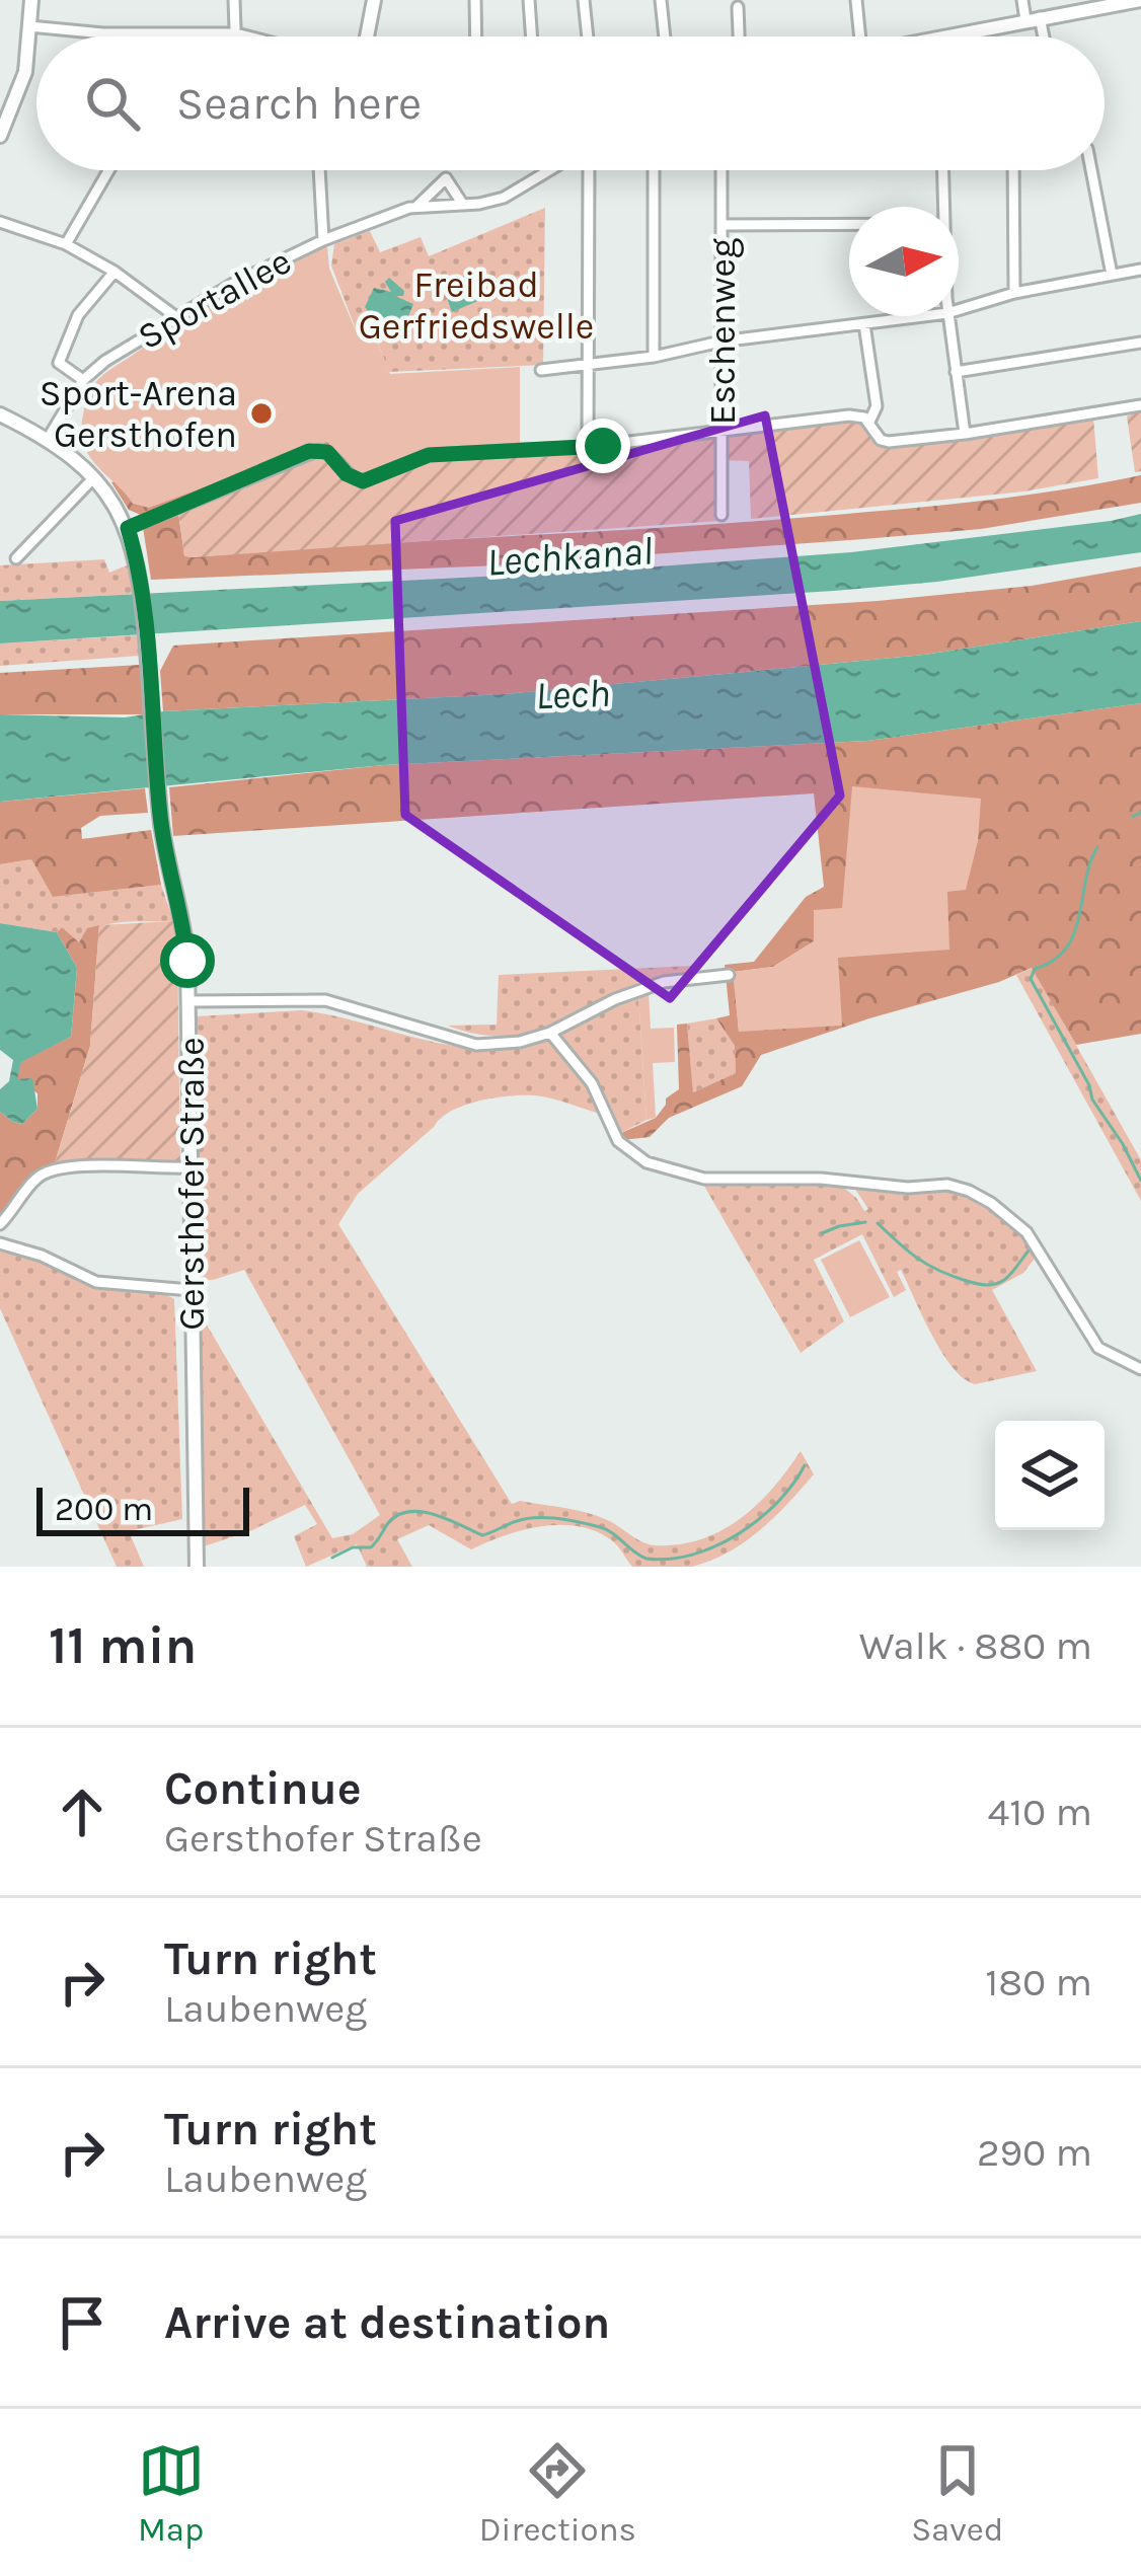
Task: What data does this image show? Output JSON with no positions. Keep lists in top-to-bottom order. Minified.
{"streets":{"main road":["Gersthofer Straße"],"street":["Sportallee","Eschenweg"]},"crossings":[["Sportallee","Gersthofer Straße"]],"water":["Lechkanal","Lech"],"parks":["Freibad Gerfriedswelle"],"places":["Sport-Arena Gersthofen"],"scale_bar":"200 m","north":"right","page":{"search":"Search here","scale":"200 m","heading":["11 min","Walk · 880 m"],"list":[["Continue","Gersthofer Straße","410 m"],["Turn right","Laubenweg","180 m"],["Turn right","Laubenweg","290 m"],"Arrive at destination"],"nav":["Map","Directions","Saved"]}}
